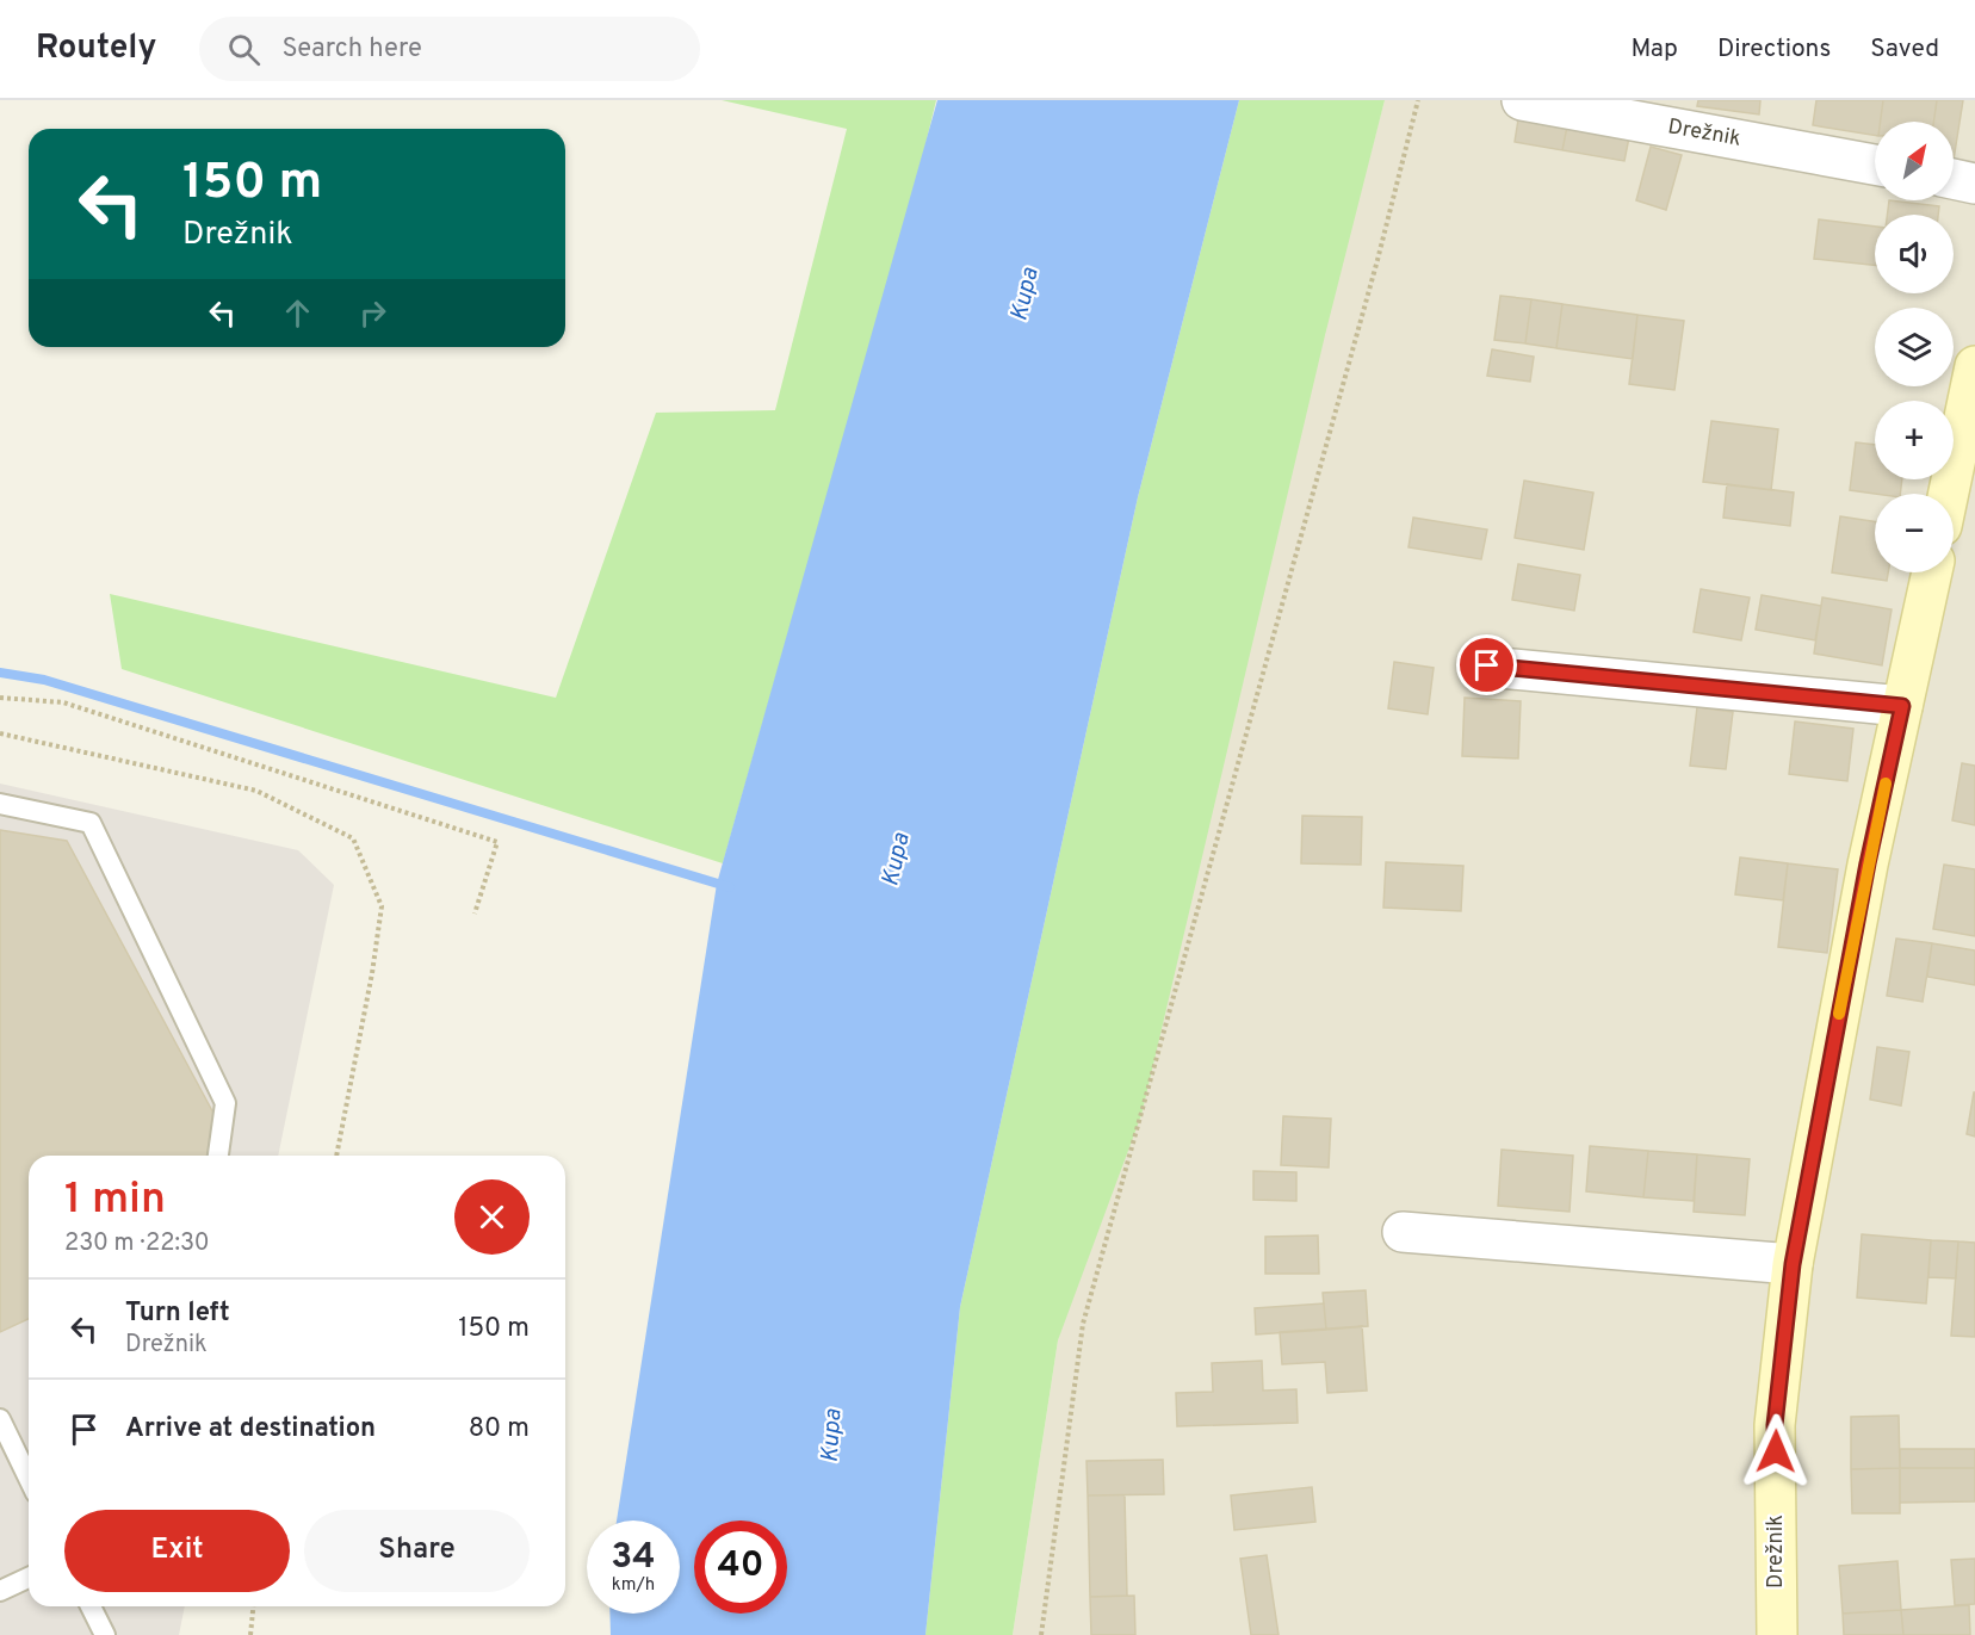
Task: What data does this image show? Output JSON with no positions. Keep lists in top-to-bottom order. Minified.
{"streets":{"street":["Drežnik"]},"water":["Kupa"],"north":"top right","page":{"header":"Routely","search":"Search here","nav":["Map","Directions","Saved"],"map_buttons":["+","−"],"turn":["150 m","Drežnik"],"heading":["1 min","230 m · 22:30"],"list":[{"name":"Turn left","note":"Drežnik","value":"150 m"},{"name":"Arrive at destination","value":"80 m"}],"buttons":["Exit","Share"],"speed":"34 km/h","limit":"40"}}
